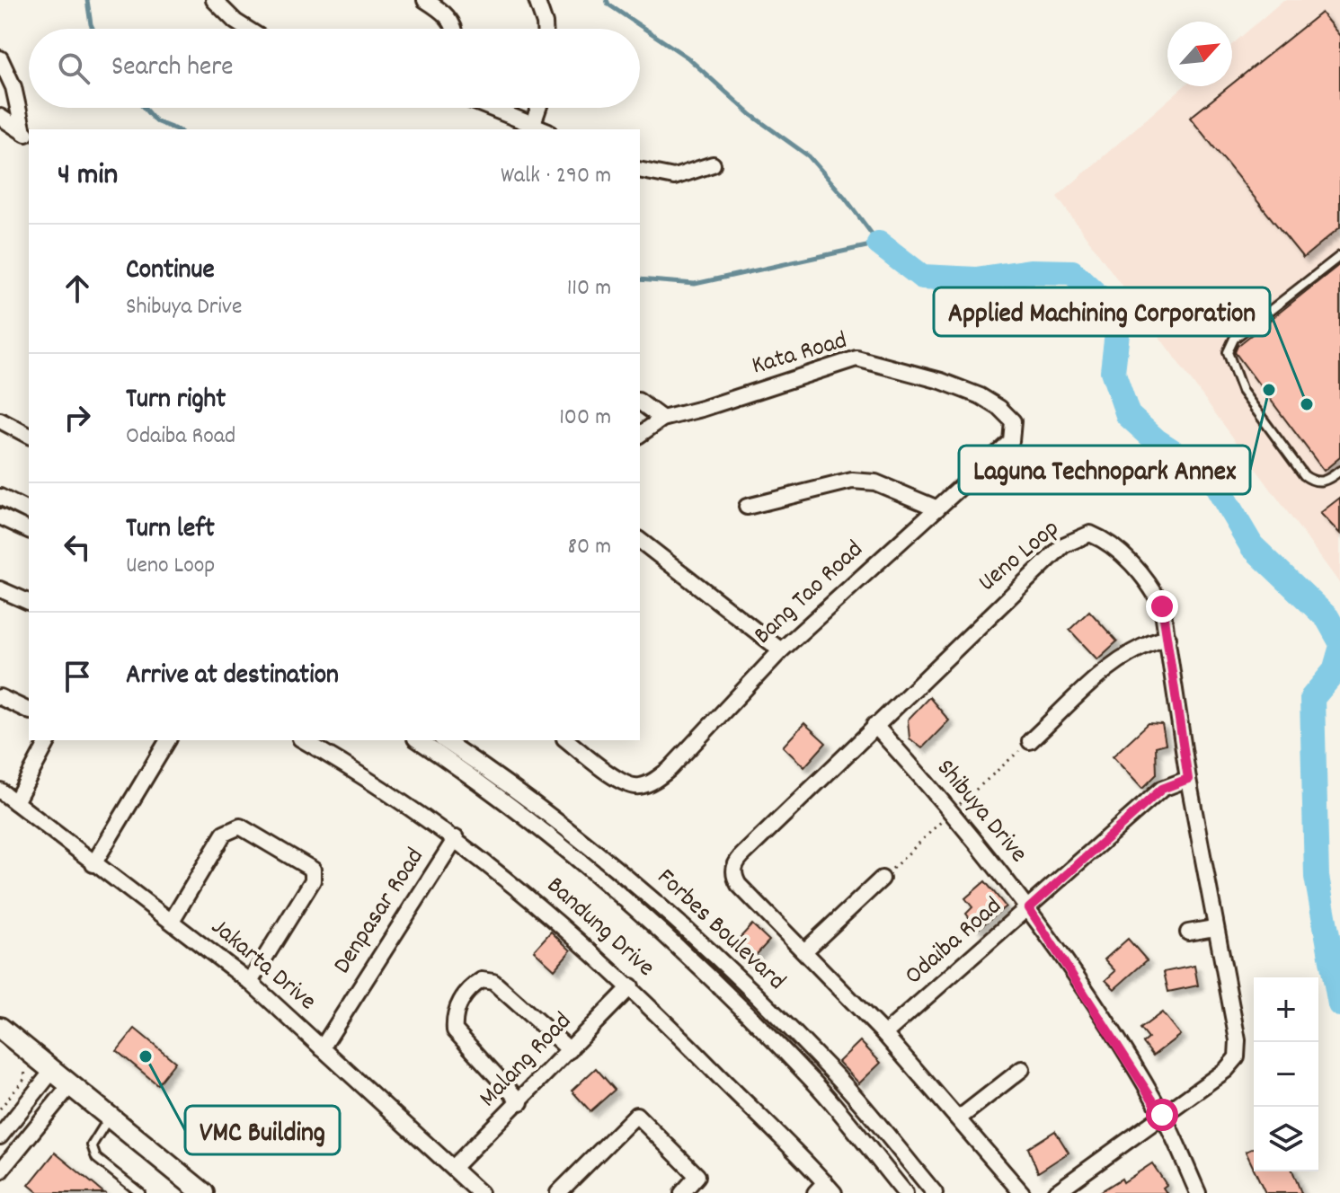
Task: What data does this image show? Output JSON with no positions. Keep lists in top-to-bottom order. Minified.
{"streets":{"street":["Kata Road","Ueno Loop","Bang Tao Road","Shibuya Drive","Denpasar Road","Bandung Drive","Forbes Boulevard","Odaiba Road","Jakarta Drive","Malang Road"]},"crossings":[["Kata Road","Bang Tao Road"],["Ueno Loop","Shibuya Drive"],["Ueno Loop","Odaiba Road"],["Shibuya Drive","Odaiba Road"],["Denpasar Road","Bandung Drive"],["Denpasar Road","Jakarta Drive"],["Bandung Drive","Malang Road"],["Jakarta Drive","Malang Road"]],"places":["Laguna Technopark Annex","Applied Machining Corporation","VMC Building"],"north":"top right","page":{"search":"Search here","heading":["4 min","Walk · 290 m"],"list":[["Continue","Shibuya Drive","110 m"],["Turn right","Odaiba Road","100 m"],["Turn left","Ueno Loop","80 m"],"Arrive at destination"],"map_buttons":["+","−"]}}
